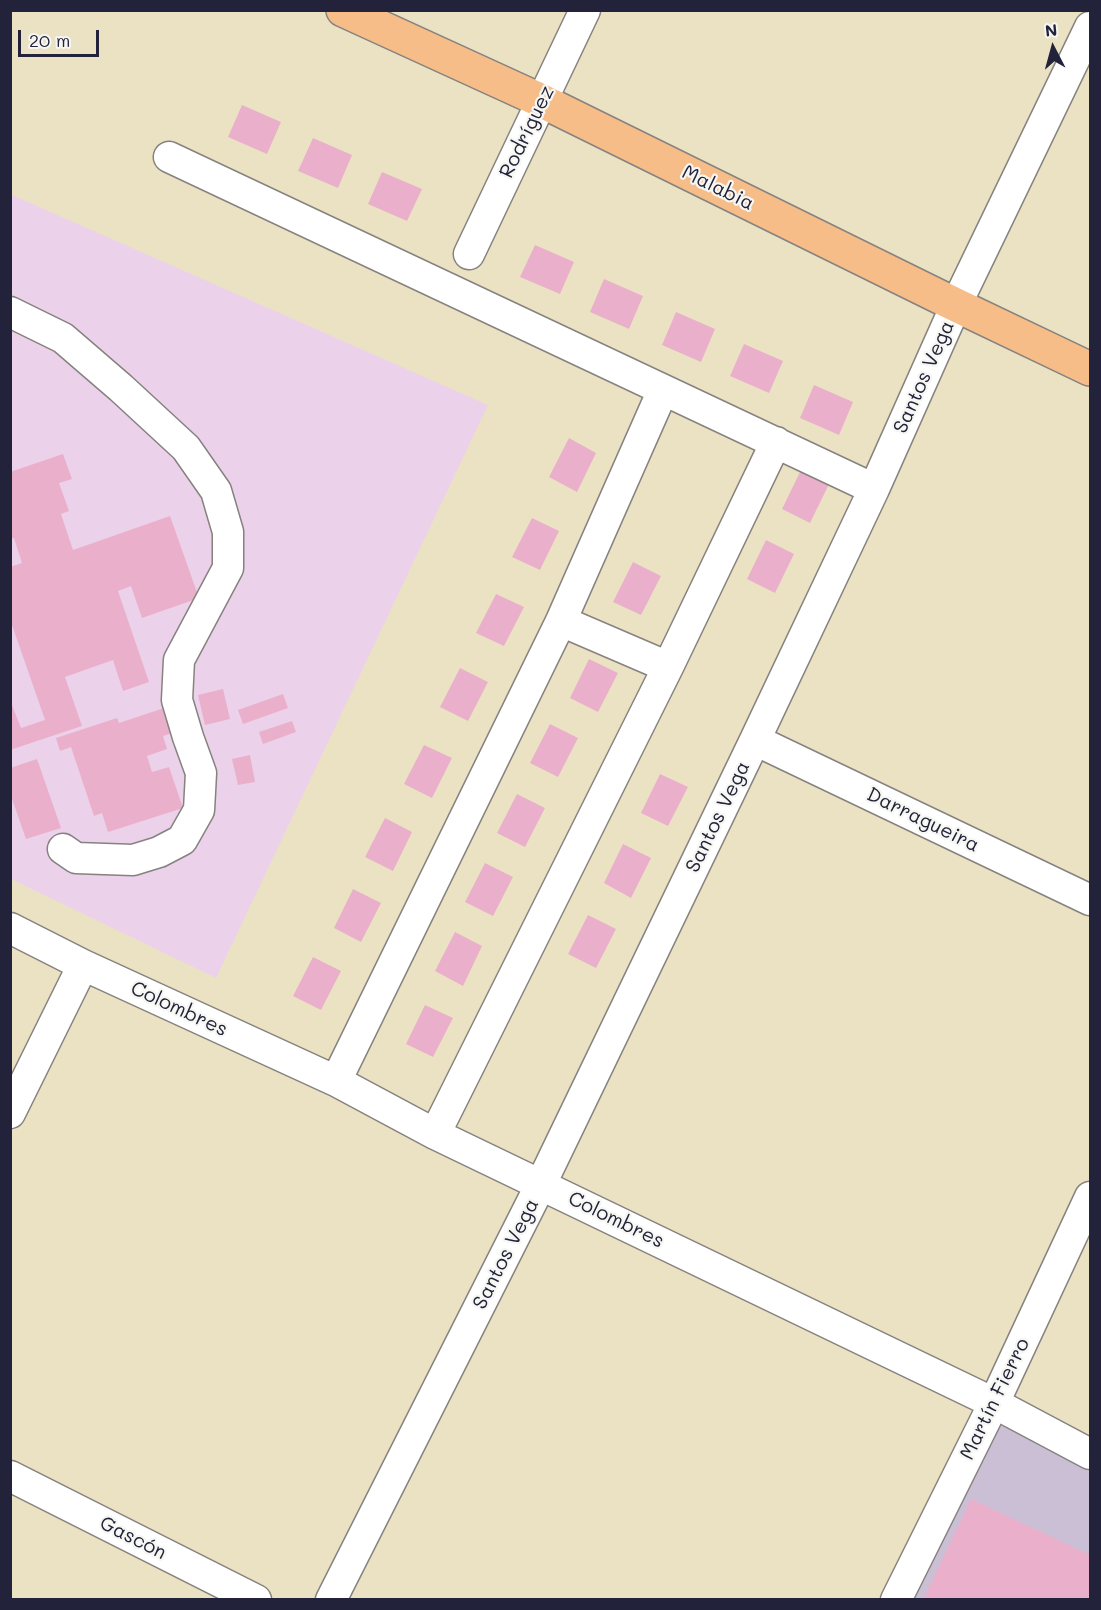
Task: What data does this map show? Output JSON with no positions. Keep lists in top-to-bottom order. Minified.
{"streets":{"main road":["Malabia"],"street":["Rodríguez","Santos Vega","Darragueira","Colombres","Martín Fierro","Gascón"]},"crossings":[["Rodríguez","Malabia"],["Malabia","Santos Vega"],["Santos Vega","Darragueira"],["Santos Vega","Colombres"],["Colombres","Martín Fierro"]],"scale_bar":"20 m","north":"top"}
